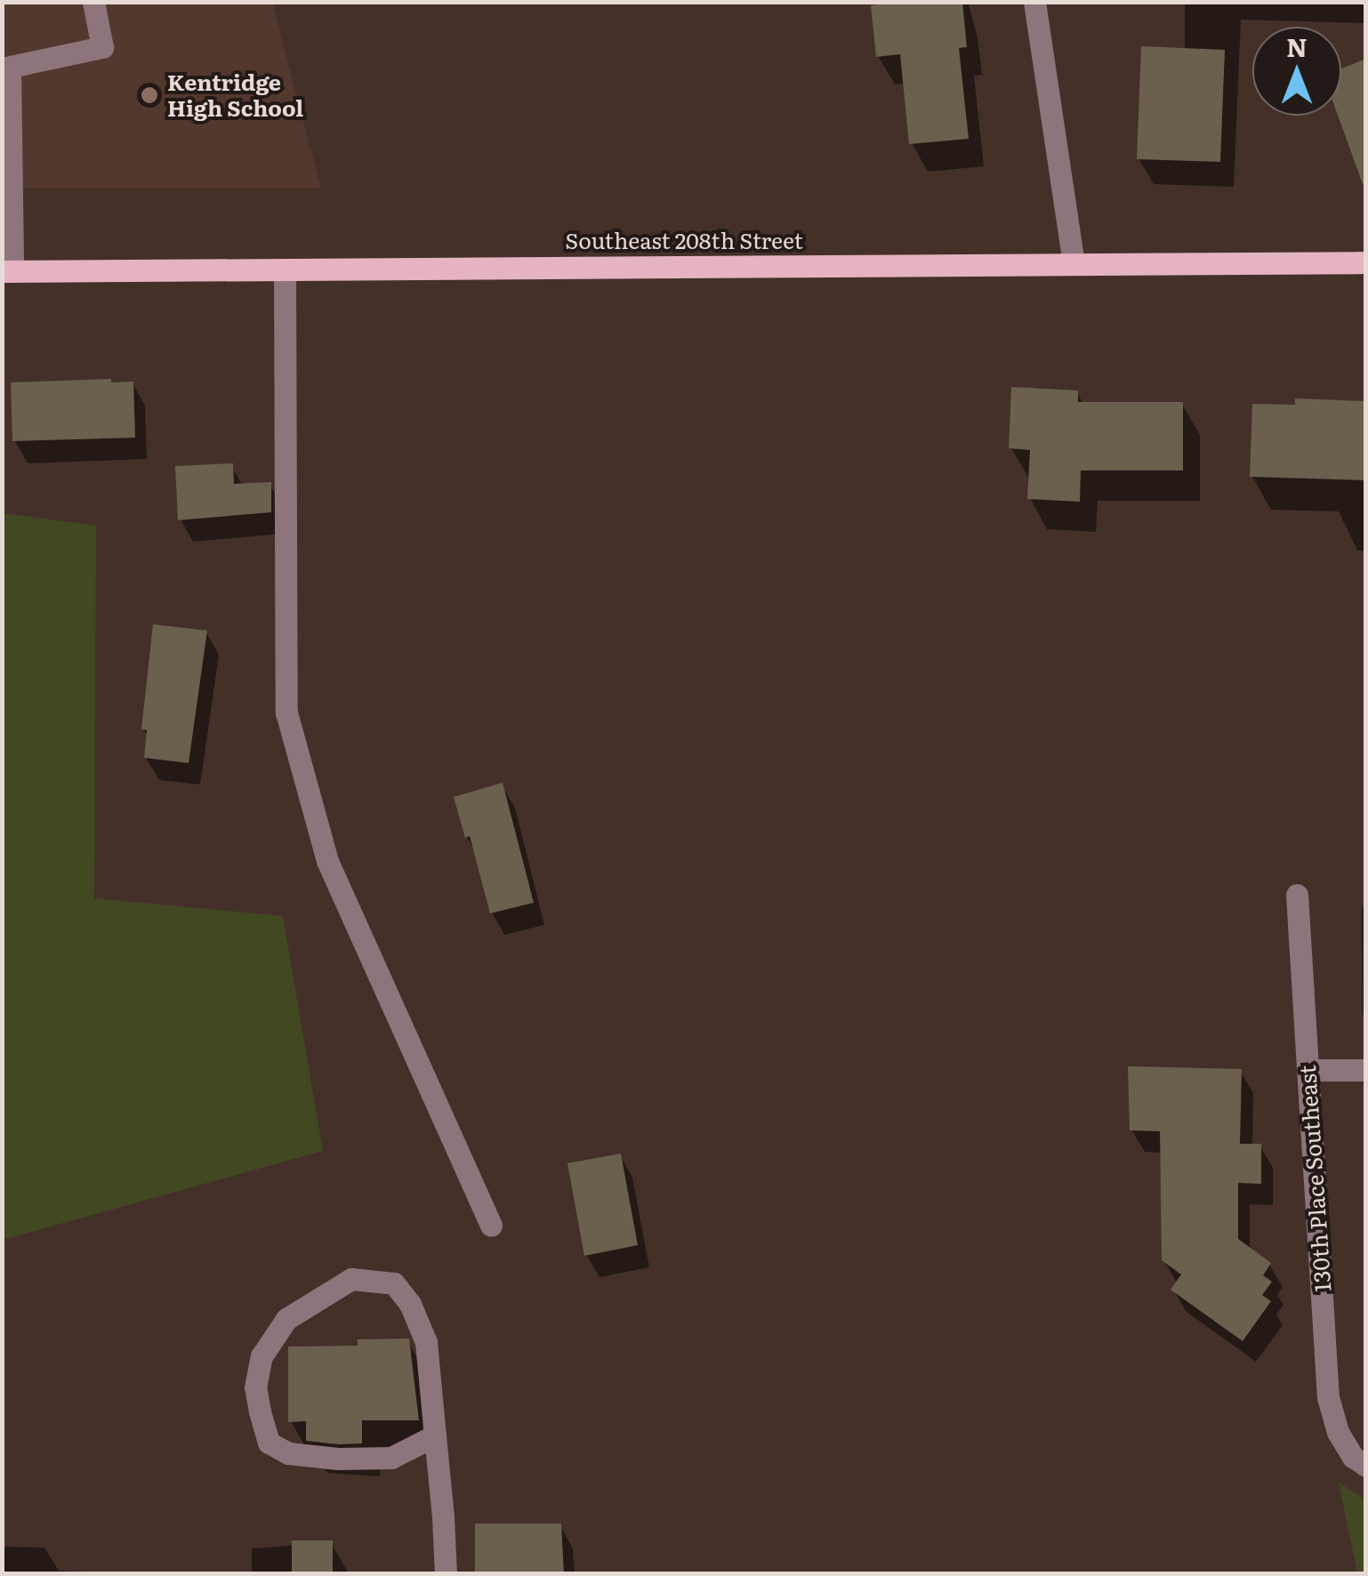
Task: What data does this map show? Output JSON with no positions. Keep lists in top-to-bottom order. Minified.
{"streets":{"main road":["Southeast 208th Street"],"street":["130th Place Southeast"]},"places":["Kentridge High School"],"north":"top"}
